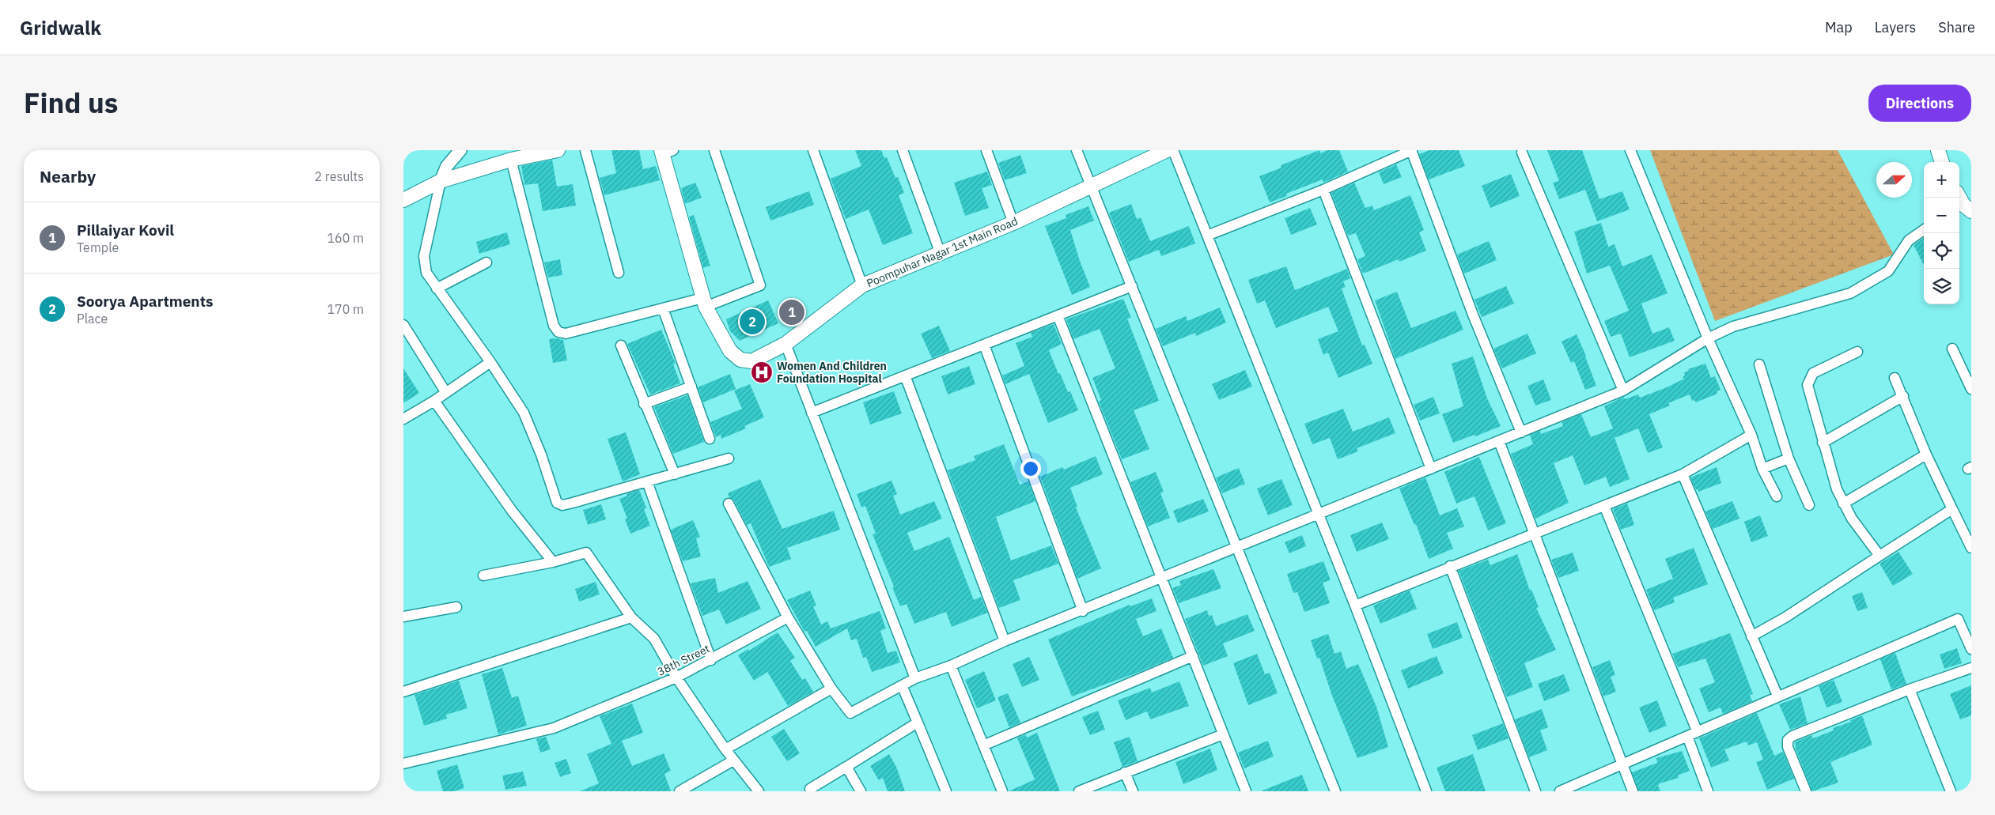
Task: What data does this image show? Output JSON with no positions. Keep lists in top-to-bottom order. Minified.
{"streets":{"main road":["Poompuhar Nagar 1st Main Road"],"street":["38th Street"]},"places":{"hospital":["Women And Children Foundation Hospital"]},"north":"right","page":{"header":"Gridwalk","nav":["Map","Layers","Share"],"title":"Find us","buttons":"Directions","heading":["Nearby","2 results"],"map_buttons":["+","−"],"list":[{"mark":"1","name":"Pillaiyar Kovil","note":"Temple","value":"160 m"},{"mark":"2","name":"Soorya Apartments","note":"Place","value":"170 m"}],"pins":["1","2"]}}
